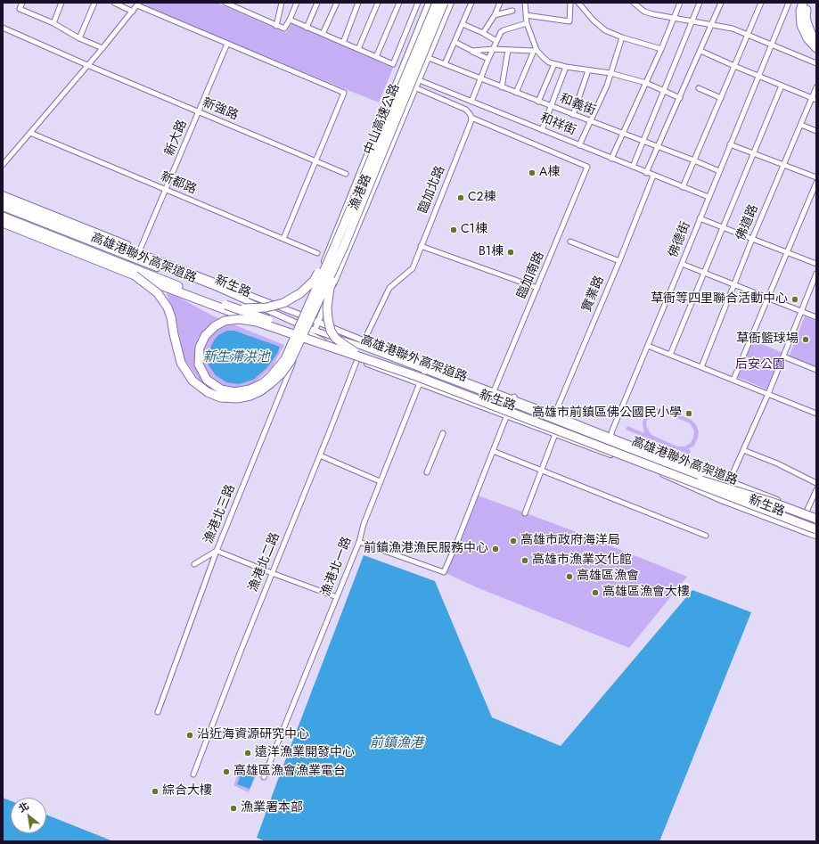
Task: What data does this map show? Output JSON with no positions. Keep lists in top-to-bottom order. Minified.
{"streets":{"highway":["中山高速公路","高雄港聯外高架道路"],"street":["和義街","新強路","和祥街","新大路","新都路","臨加北路","漁港路","佛道路","佛德街","臨加南路","新生路","實業路","漁港北三路","漁港北二路","漁港北一路"]},"crossings":[["和義街","漁港路"],["和義街","佛德街"],["新強路","新大路"],["和祥街","漁港路"],["和祥街","佛德街"],["和祥街","實業路"],["新大路","新都路"],["新大路","新生路"],["臨加北路","臨加南路"],["臨加北路","新生路"],["漁港路","新生路"],["佛德街","新生路"],["臨加南路","新生路"],["新生路","實業路"],["新生路","漁港北三路"],["新生路","漁港北二路"],["新生路","漁港北一路"]],"water":["新生滯洪池","前鎮漁港"],"parks":["后安公園"],"places":["A棟","C2棟","C1棟","B1棟","草衙等四里聯合活動中心","草衙籃球場","高雄市前鎮區佛公國民小學","高雄市政府海洋局","前鎮漁港漁民服務中心","高雄市漁業文化館","高雄區漁會","高雄區漁會大樓","沿近海資源研究中心","遠洋漁業開發中心","高雄區漁會漁業電台","綜合大樓","漁業署本部"],"north":"top left"}
